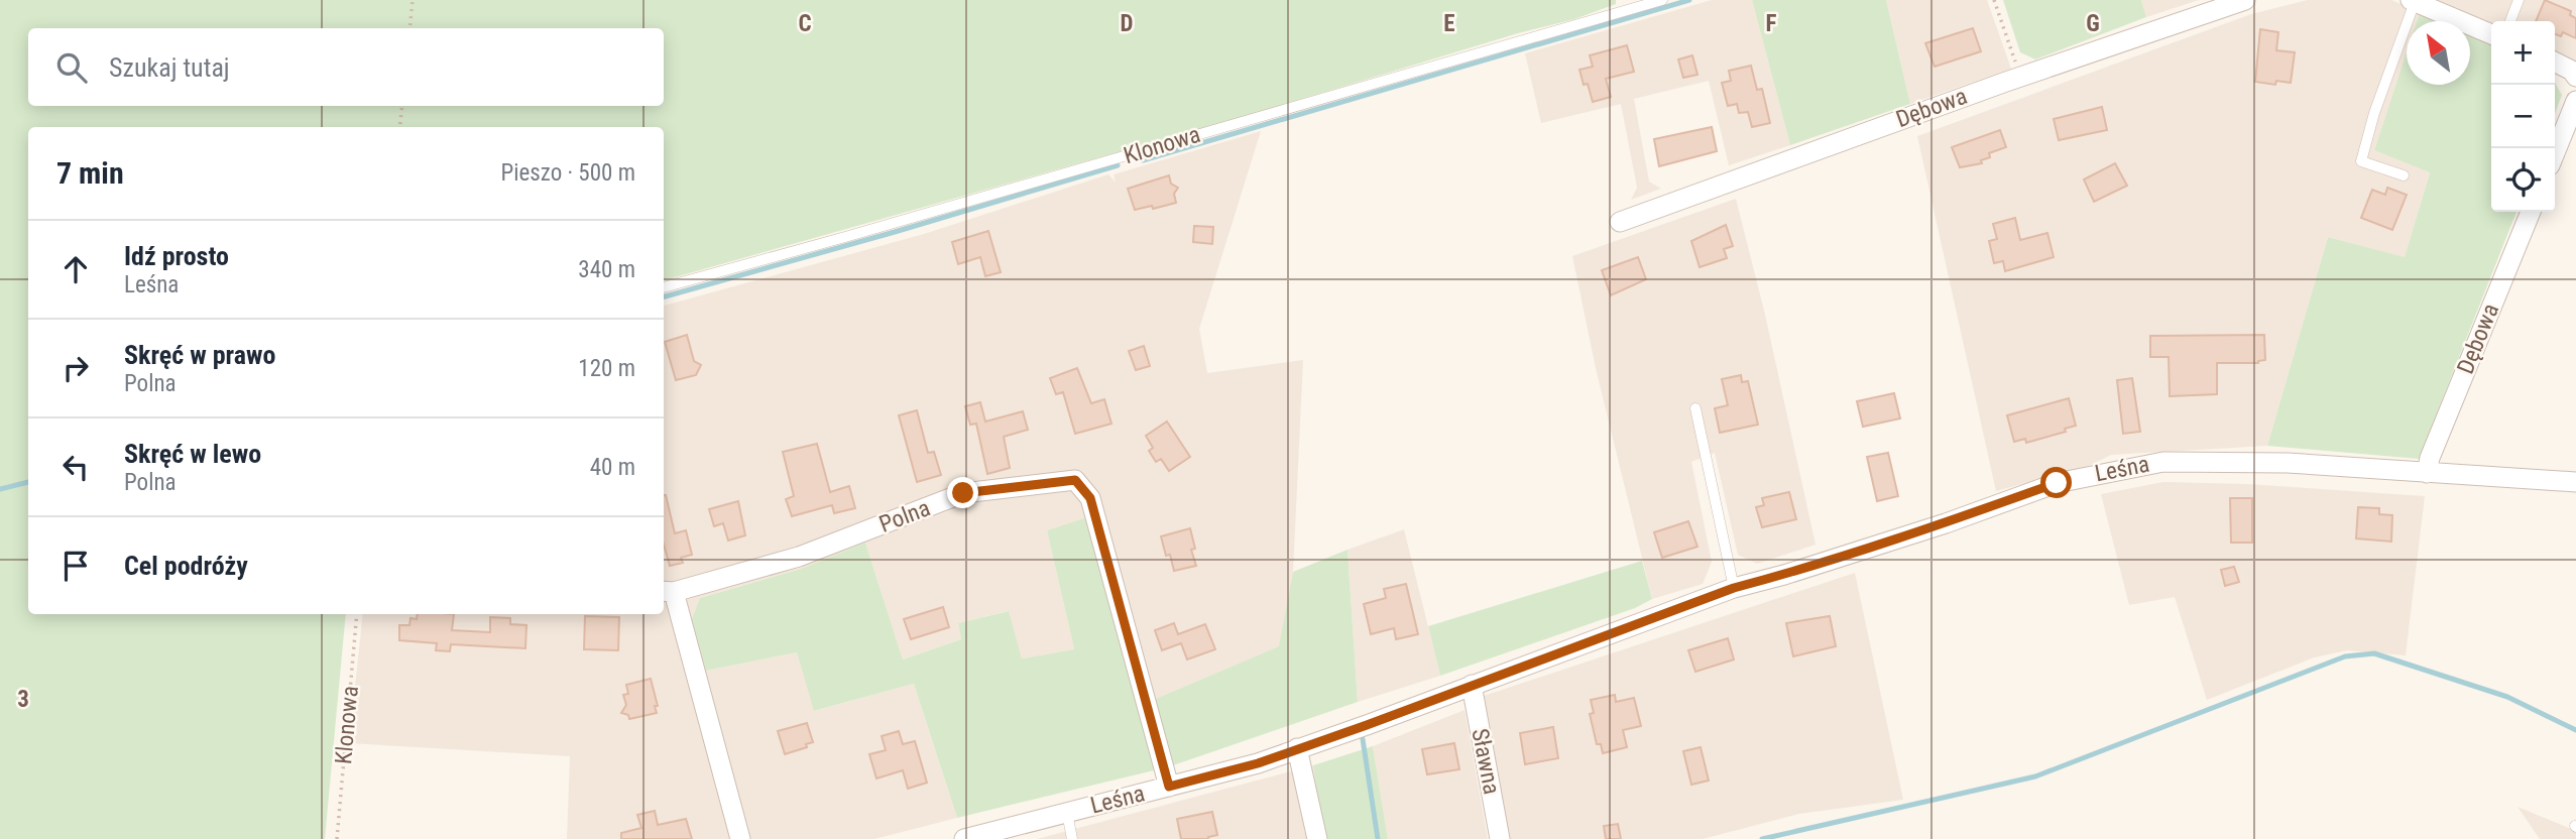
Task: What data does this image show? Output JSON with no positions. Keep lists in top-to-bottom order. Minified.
{"streets":{"street":["Dębowa","Leśna","Polna","Sławna"],"lane":["Klonowa"]},"crossings":[["Dębowa","Leśna"],["Leśna","Polna"],["Leśna","Sławna"]],"north":"top left","page":{"map_buttons":["+","−"],"search":"Szukaj tutaj","heading":["7 min","Pieszo · 500 m"],"list":[["Idź prosto","Leśna","340 m"],["Skręć w prawo","Polna","120 m"],["Skręć w lewo","Polna","40 m"],"Cel podróży"]},"grid":{"columns":["C","D","E","F","G"],"rows":["3"]}}
